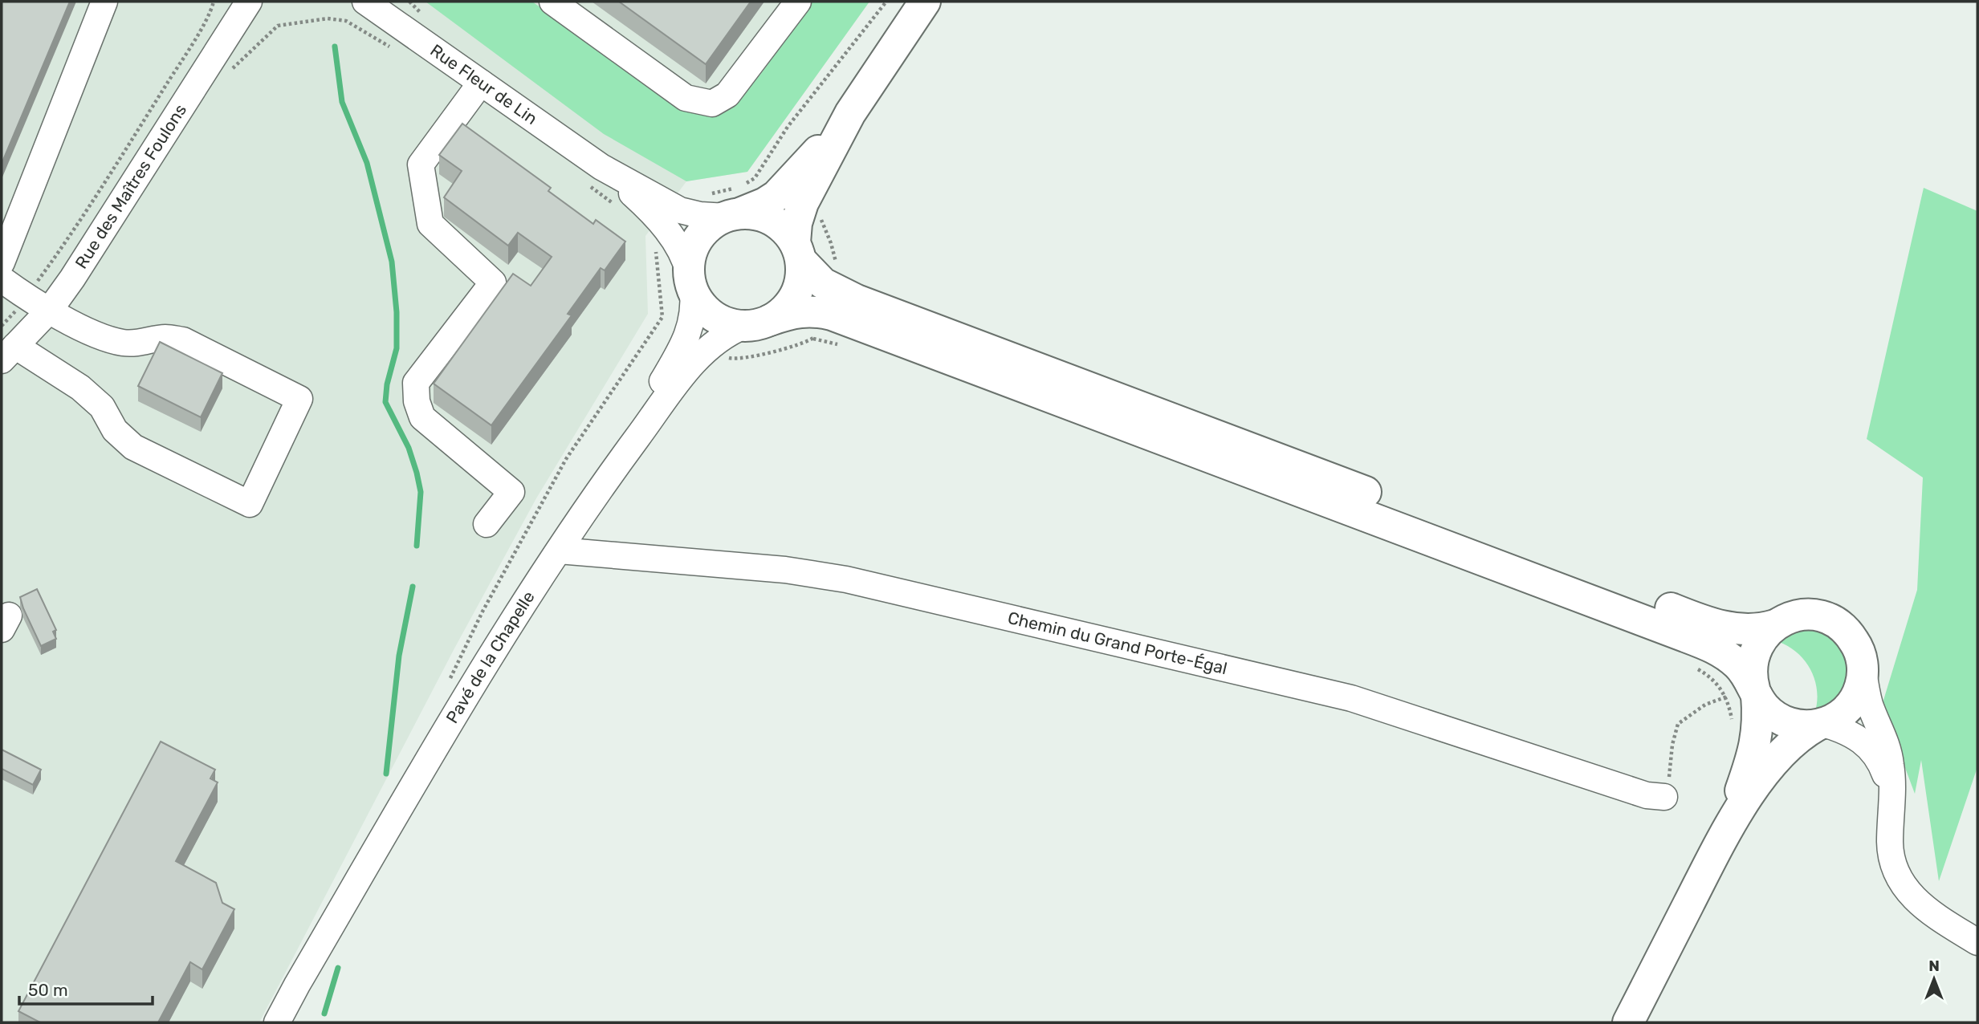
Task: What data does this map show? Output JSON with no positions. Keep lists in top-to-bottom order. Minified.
{"streets":{"main road":["Pavé de la Chapelle"],"street":["Rue Fleur de Lin","Rue des Maîtres Foulons","Chemin du Grand Porte-Égal"]},"crossings":[["Rue Fleur de Lin","Pavé de la Chapelle"],["Chemin du Grand Porte-Égal","Pavé de la Chapelle"]],"scale_bar":"50 m","north":"top"}
